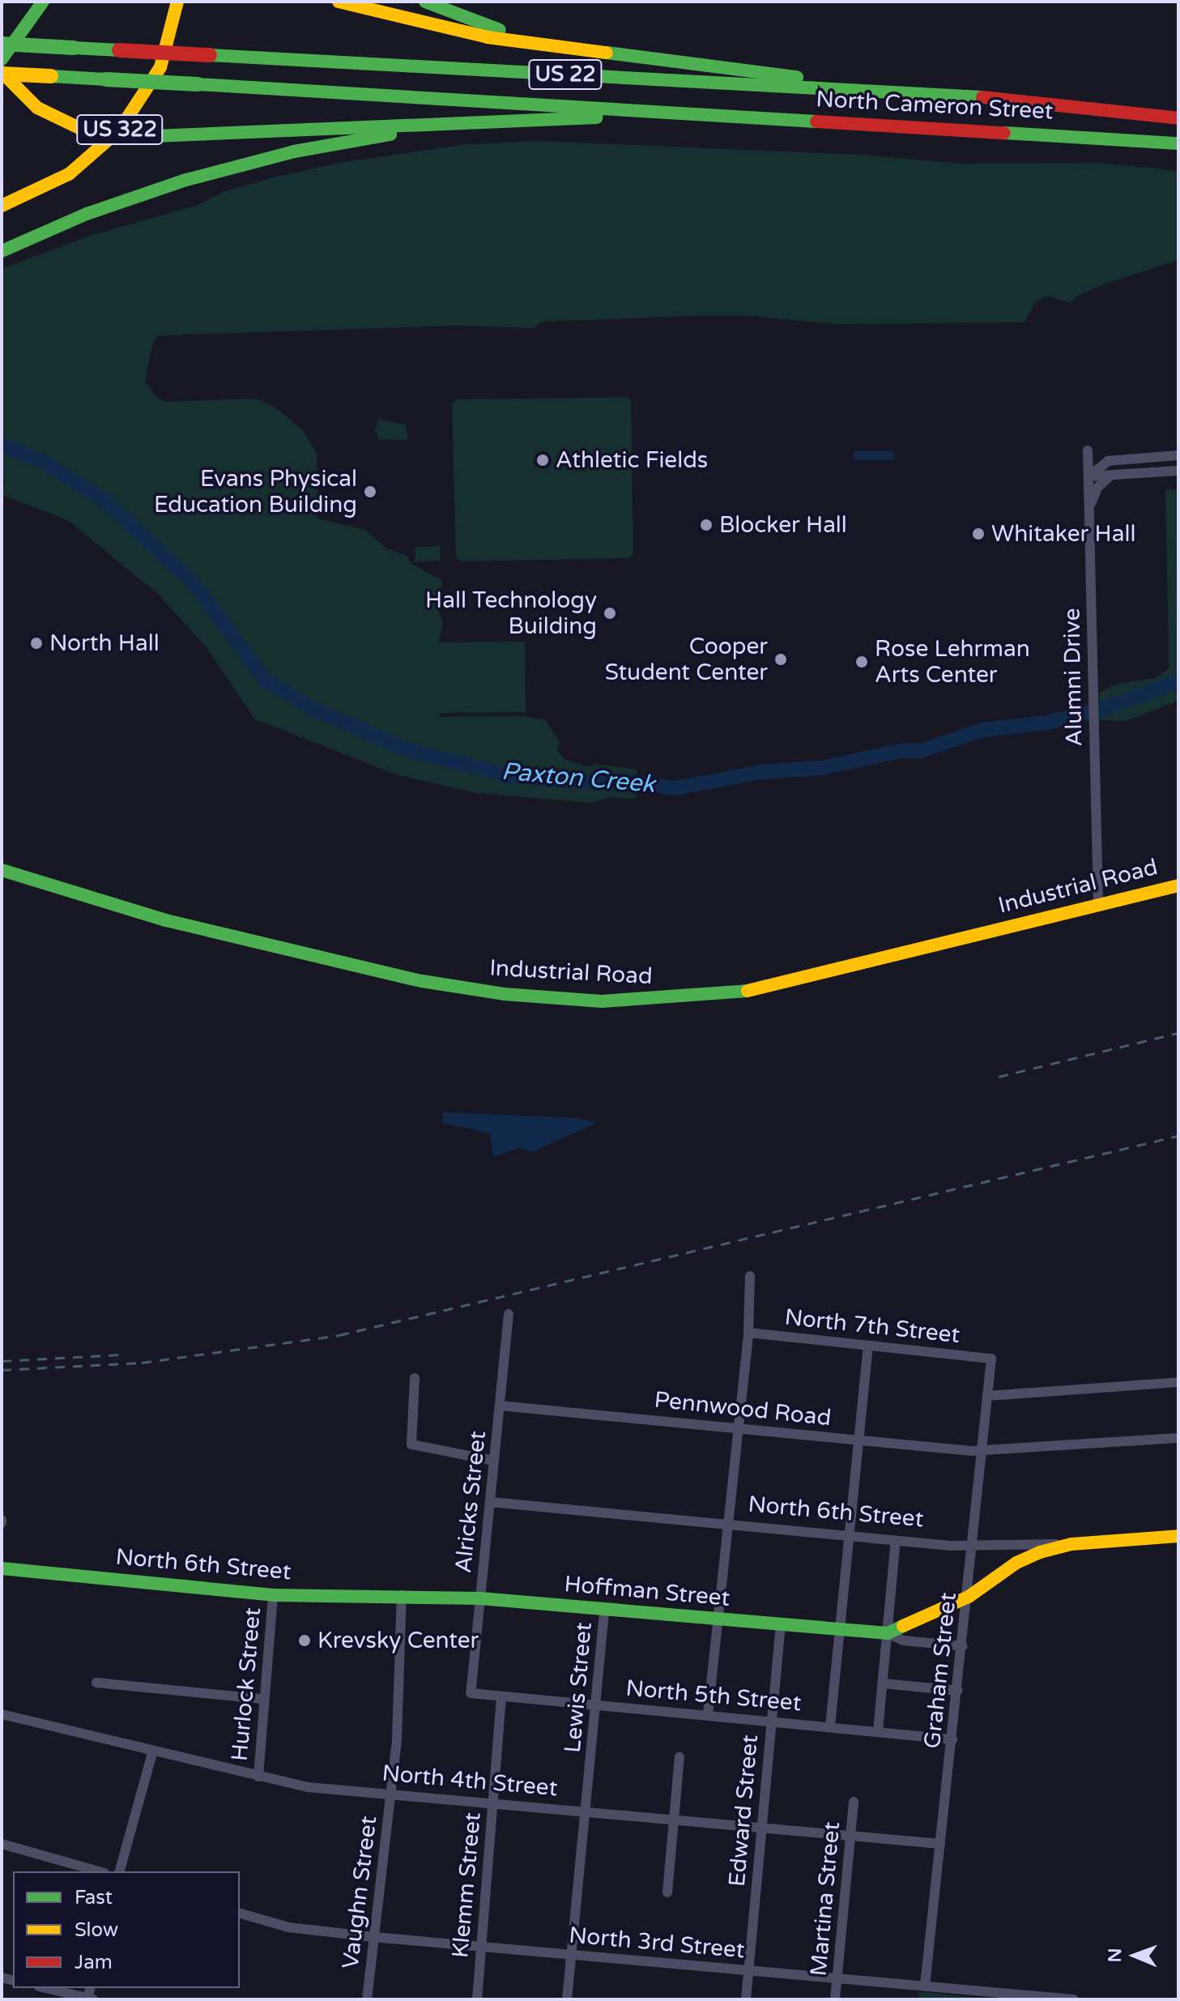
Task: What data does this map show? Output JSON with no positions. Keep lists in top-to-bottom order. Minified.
{"streets":{"main road":["US 22","North Cameron Street","US 322","Industrial Road","North 6th Street","Hoffman Street"],"street":["Alumni Drive","North 7th Street","Pennwood Road","Alricks Street","Graham Street","Hurlock Street","Lewis Street","North 5th Street","North 4th Street","Edward Street","Klemm Street","Vaughn Street","Martina Street","North 3rd Street"]},"crossings":[["US 22","North Cameron Street"],["Alumni Drive","Industrial Road"],["North 7th Street","Graham Street"],["Pennwood Road","Alricks Street"],["Pennwood Road","Graham Street"],["Alricks Street","North 6th Street"],["Alricks Street","Hoffman Street"],["Alricks Street","North 5th Street"],["North 6th Street","Hoffman Street"],["North 6th Street","Graham Street"],["North 6th Street","Hurlock Street"],["North 6th Street","Vaughn Street"],["Hoffman Street","Graham Street"],["Hoffman Street","Lewis Street"],["Hoffman Street","Edward Street"],["Hoffman Street","Vaughn Street"],["Graham Street","North 5th Street"],["Graham Street","North 4th Street"],["Graham Street","North 3rd Street"],["Hurlock Street","North 4th Street"],["Lewis Street","North 5th Street"],["Lewis Street","North 4th Street"],["Lewis Street","North 3rd Street"],["North 5th Street","Edward Street"],["North 5th Street","Klemm Street"],["North 4th Street","Edward Street"],["North 4th Street","Klemm Street"],["North 4th Street","Vaughn Street"],["North 4th Street","Martina Street"],["Edward Street","North 3rd Street"],["Klemm Street","North 3rd Street"],["Vaughn Street","North 3rd Street"],["Martina Street","North 3rd Street"]],"water":["Paxton Creek"],"places":["Athletic Fields","Evans Physical Education Building","Blocker Hall","Whitaker Hall","Hall Technology Building","North Hall","Cooper Student Center","Rose Lehrman Arts Center","Krevsky Center"],"legend":["Fast","Slow","Jam"],"north":"left"}
